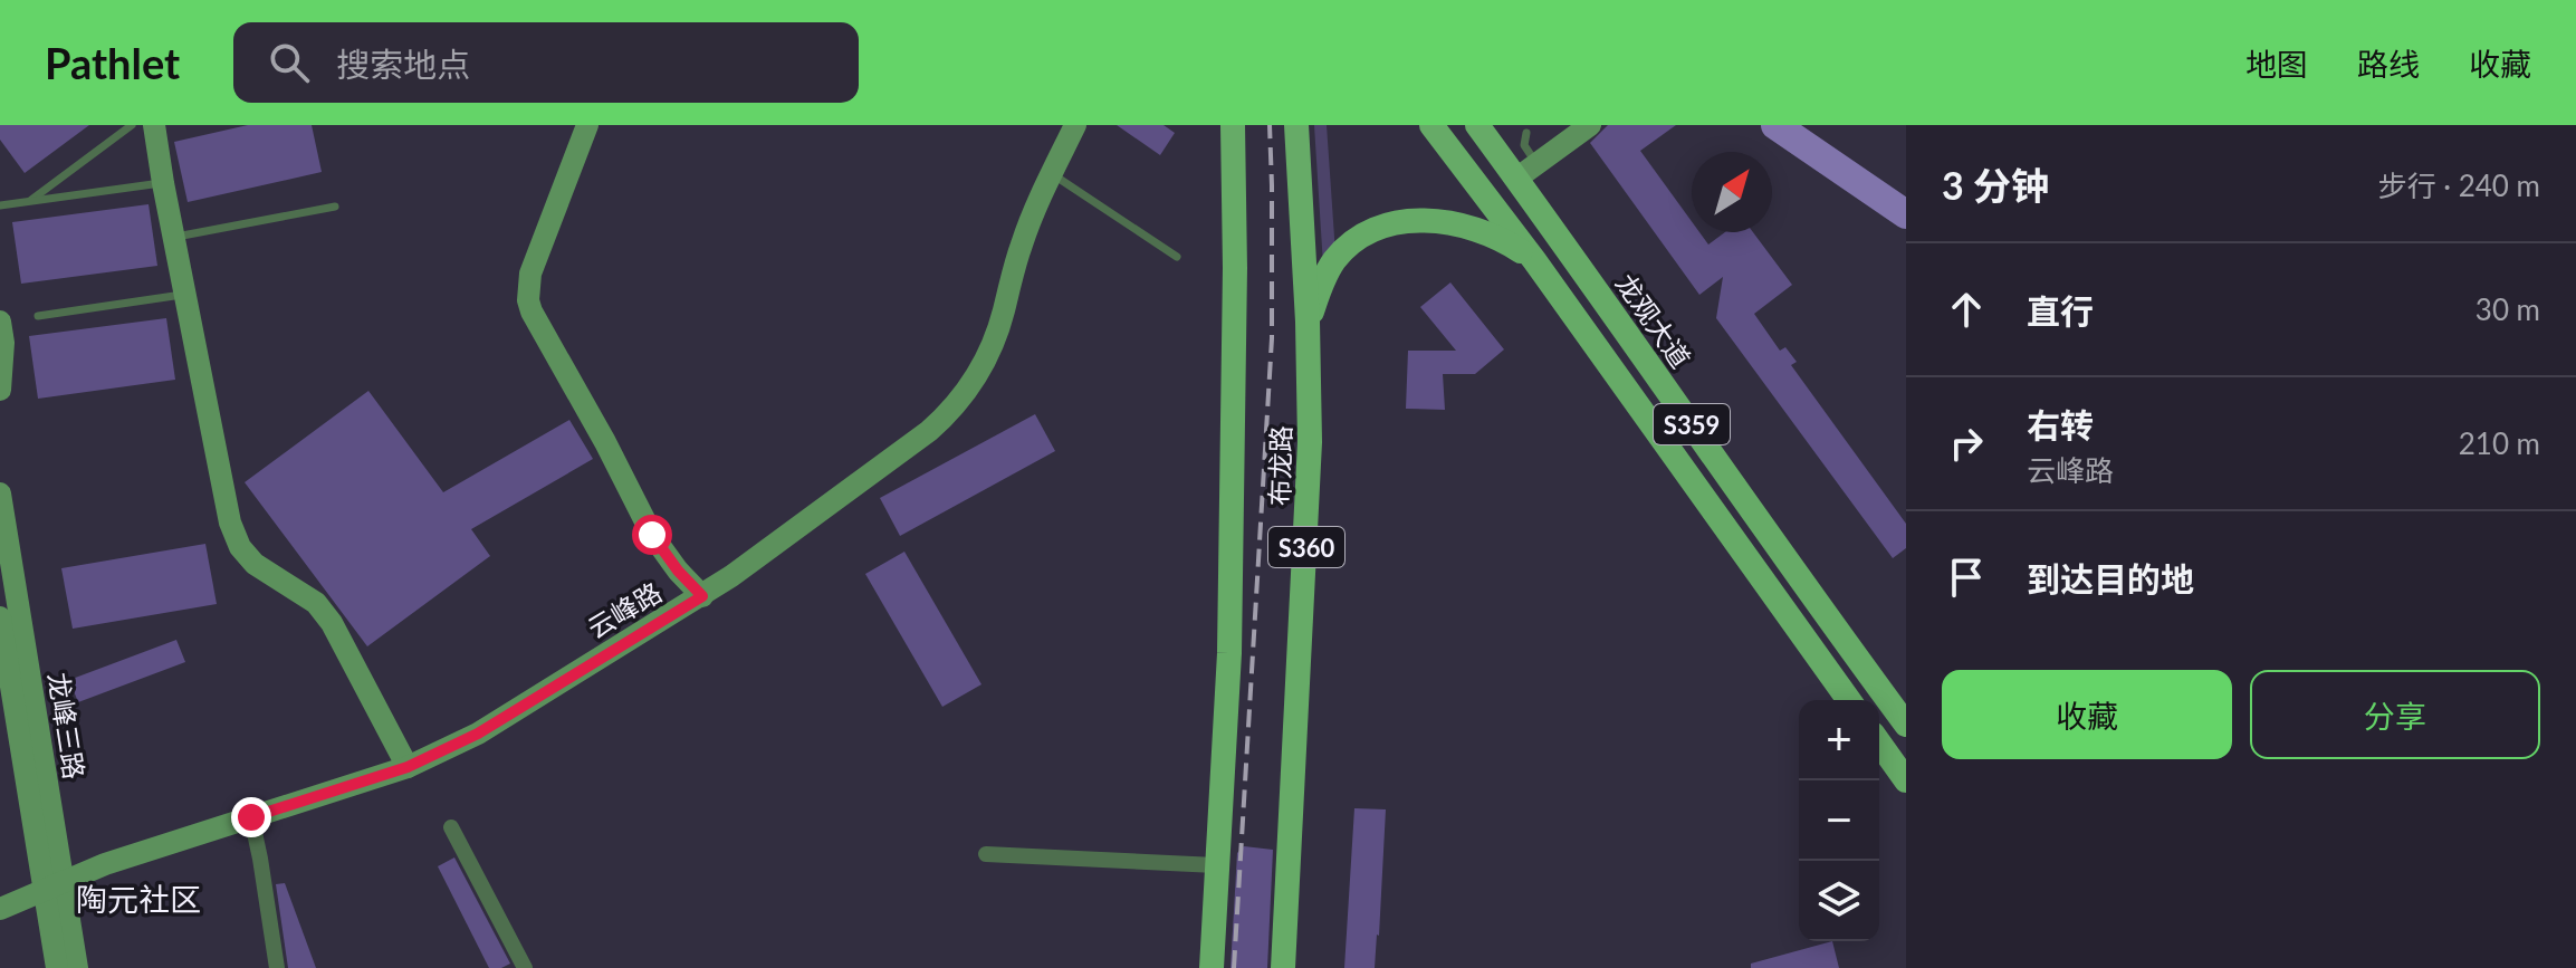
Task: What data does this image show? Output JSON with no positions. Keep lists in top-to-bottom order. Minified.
{"streets":{"main road":["龙观大道","S359","布龙路","S360"],"street":["云峰路","龙峰三路"]},"crossings":[["云峰路","龙峰三路"]],"districts":["陶元社区"],"north":"top right","page":{"header":"Pathlet","search":"搜索地点","nav":["地图","路线","收藏"],"heading":["3 分钟","步行 · 240 m"],"list":[["直行","30 m"],["右转","云峰路","210 m"],"到达目的地"],"buttons":["收藏","分享"],"map_buttons":["+","−"]}}
